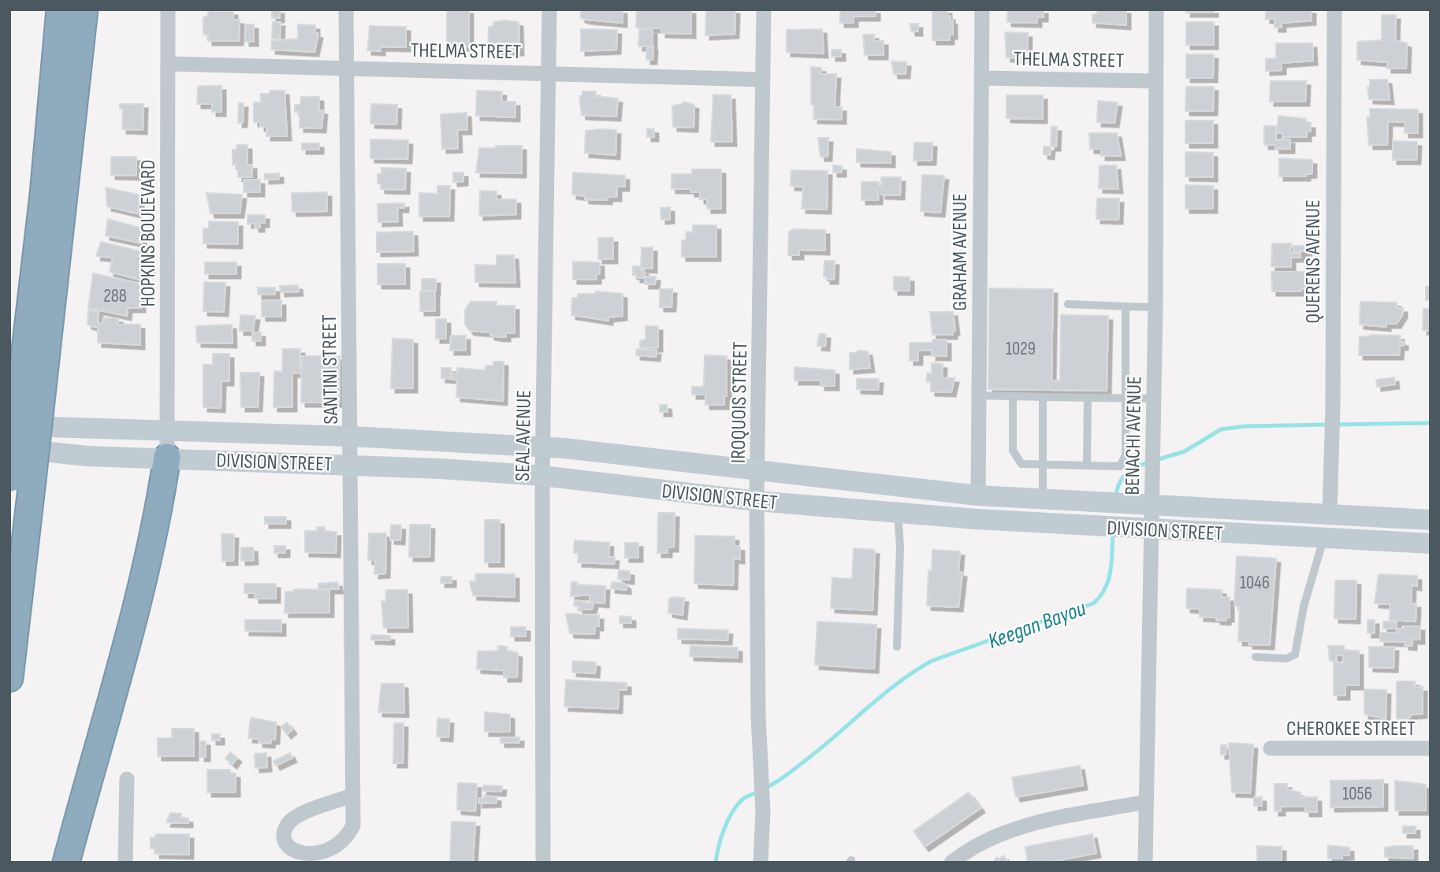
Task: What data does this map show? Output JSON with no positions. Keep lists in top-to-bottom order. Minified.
{"streets":{"main road":["DIVISION STREET"],"street":["THELMA STREET","HOPKINS BOULEVARD","GRAHAM AVENUE","QUERENS AVENUE","SANTINI STREET","IROQUOIS STREET","SEAL AVENUE","BENACHI AVENUE","CHEROKEE STREET"]},"crossings":[["THELMA STREET","HOPKINS BOULEVARD"],["THELMA STREET","GRAHAM AVENUE"],["THELMA STREET","SANTINI STREET"],["THELMA STREET","IROQUOIS STREET"],["THELMA STREET","SEAL AVENUE"],["THELMA STREET","BENACHI AVENUE"],["HOPKINS BOULEVARD","DIVISION STREET"],["GRAHAM AVENUE","DIVISION STREET"],["QUERENS AVENUE","DIVISION STREET"],["SANTINI STREET","DIVISION STREET"],["IROQUOIS STREET","DIVISION STREET"],["SEAL AVENUE","DIVISION STREET"],["BENACHI AVENUE","DIVISION STREET"]],"water":["Keegan Bayou"],"house_numbers":["288","1029","1046","1056"]}
